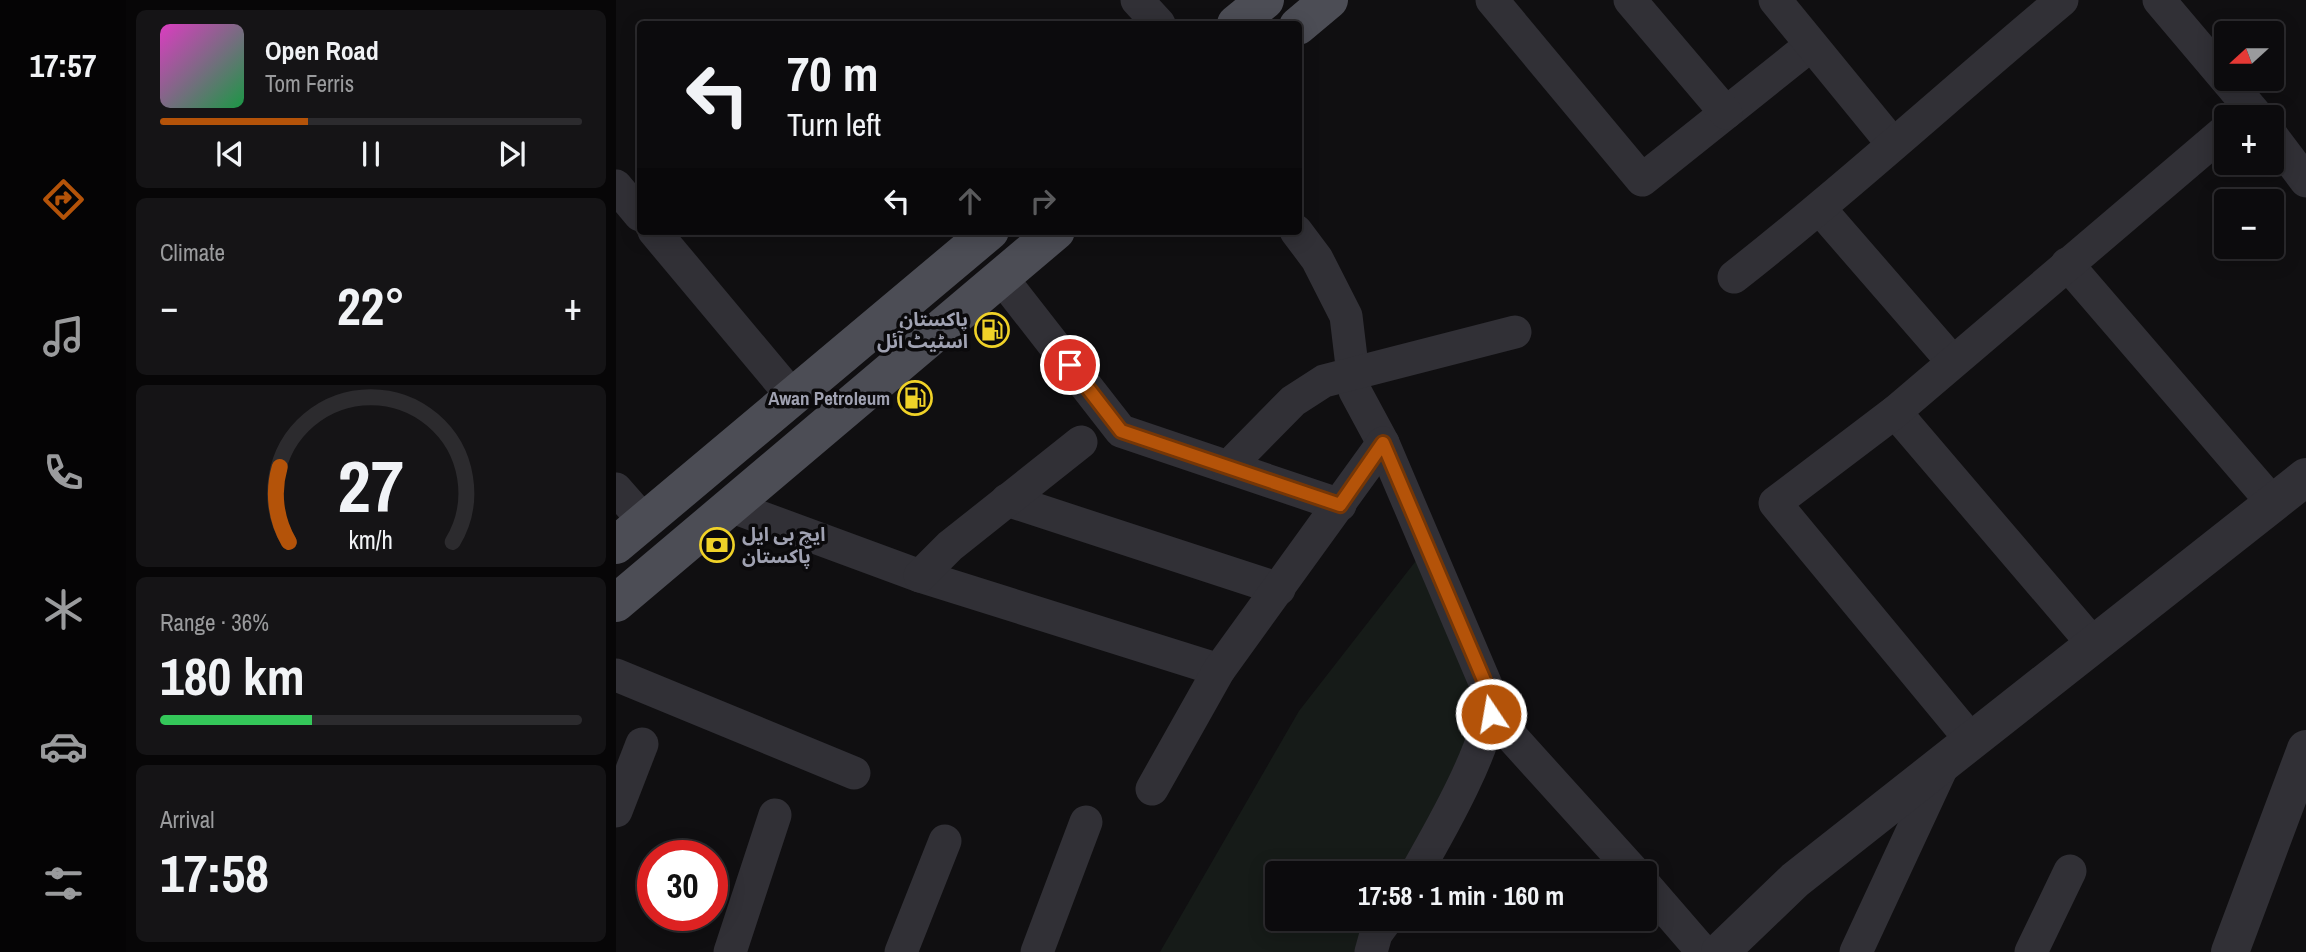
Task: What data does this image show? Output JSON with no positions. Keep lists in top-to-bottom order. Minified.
{"places":{"fuel station":["پاکستان اسٹیٹ آئل","Awan Petroleum"],"bank":["ایچ بی ایل پاکستان"]},"north":"left","page":{"tabs":"17:57","map_buttons":["+","−"],"turn":["70 m","Turn left"],"song":["Open Road","Tom Ferris"],"tile":["Climate",["Range · 36%","180 km"],["Arrival","17:58"]],"heat":["−","22°","+"],"limit":"30","trip":"17:58 · 1 min · 160 m","gauge":["27","km/h"]}}
